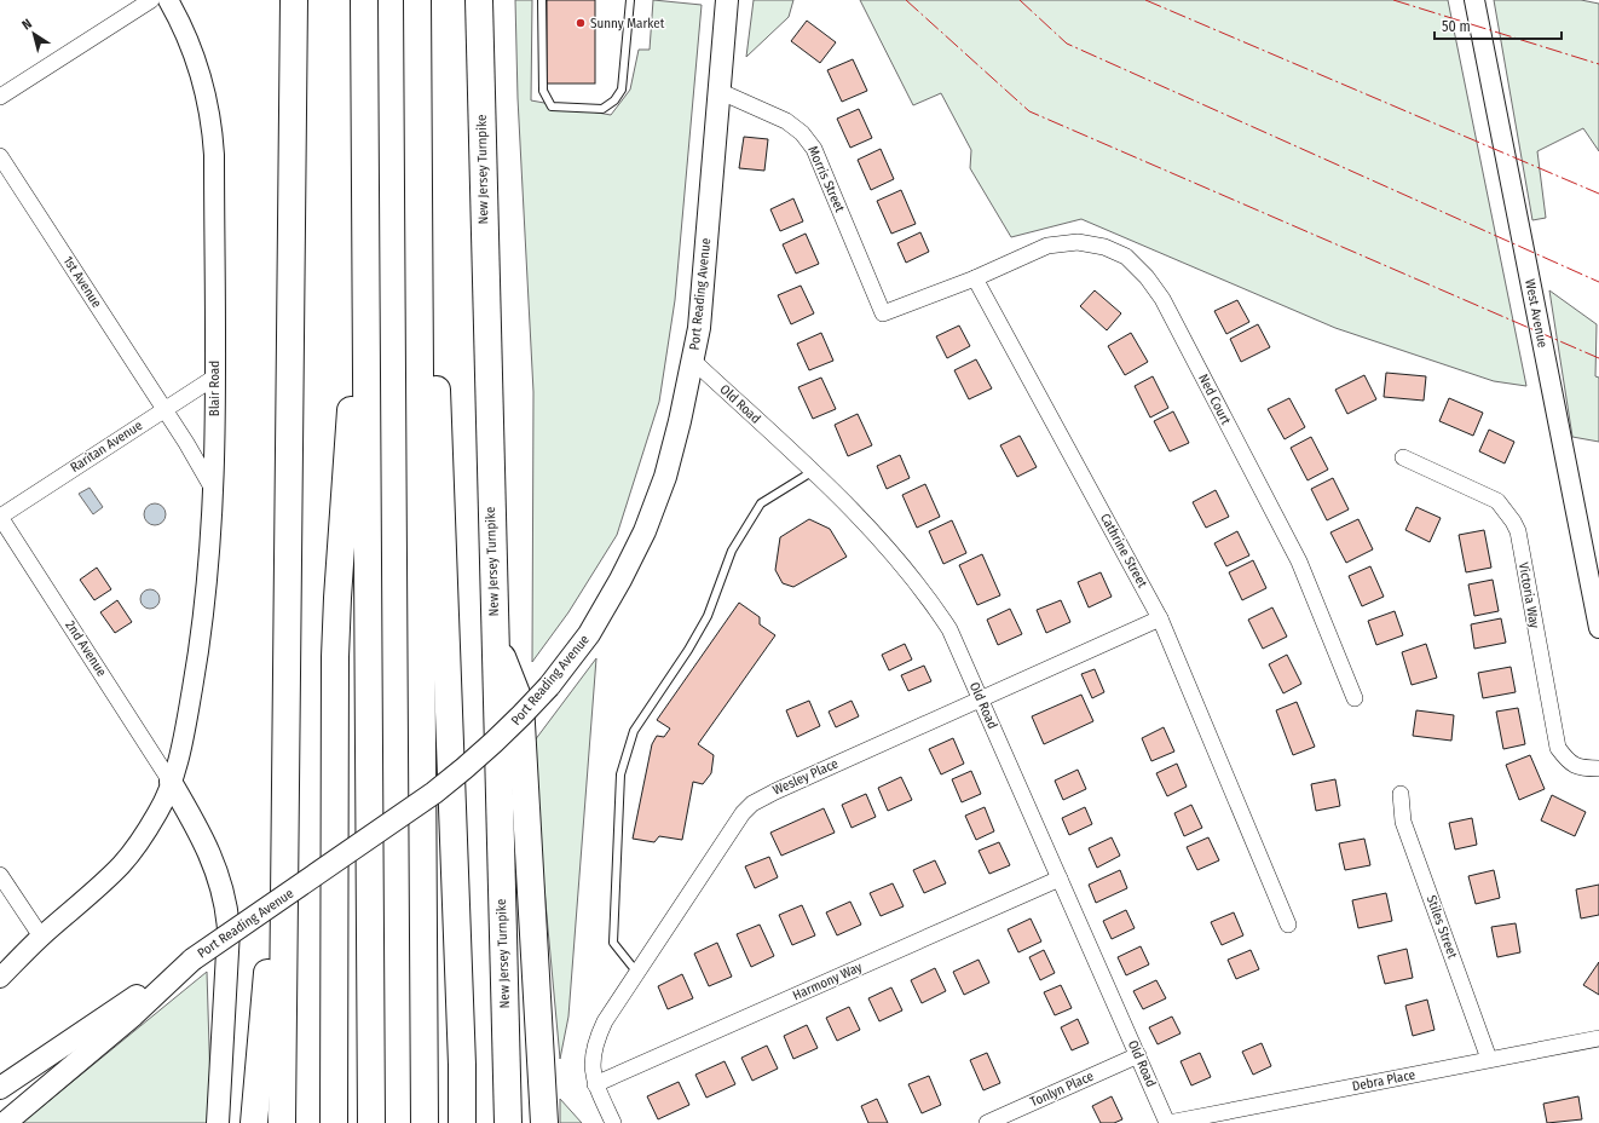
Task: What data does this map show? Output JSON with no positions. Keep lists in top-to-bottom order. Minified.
{"streets":{"highway":["New Jersey Turnpike"],"main road":["Port Reading Avenue"],"street":["Morris Street","1st Avenue","West Avenue","Blair Road","Ned Court","Old Road","Raritan Avenue","Cathrine Street","Victoria Way","2nd Avenue","Wesley Place","Stiles Street","Harmony Way","Debra Place","Tonlyn Place"]},"crossings":[["Morris Street","Port Reading Avenue"],["Morris Street","Ned Court"],["Morris Street","Cathrine Street"],["1st Avenue","Blair Road"],["1st Avenue","Raritan Avenue"],["Port Reading Avenue","Old Road"],["Blair Road","Raritan Avenue"],["Blair Road","2nd Avenue"],["Ned Court","Cathrine Street"],["Old Road","Wesley Place"],["Old Road","Harmony Way"],["Old Road","Debra Place"],["Old Road","Tonlyn Place"],["Raritan Avenue","2nd Avenue"],["Cathrine Street","Wesley Place"],["Wesley Place","Harmony Way"],["Stiles Street","Debra Place"]],"places":["Sunny Market"],"scale_bar":"50 m","north":"top left"}
